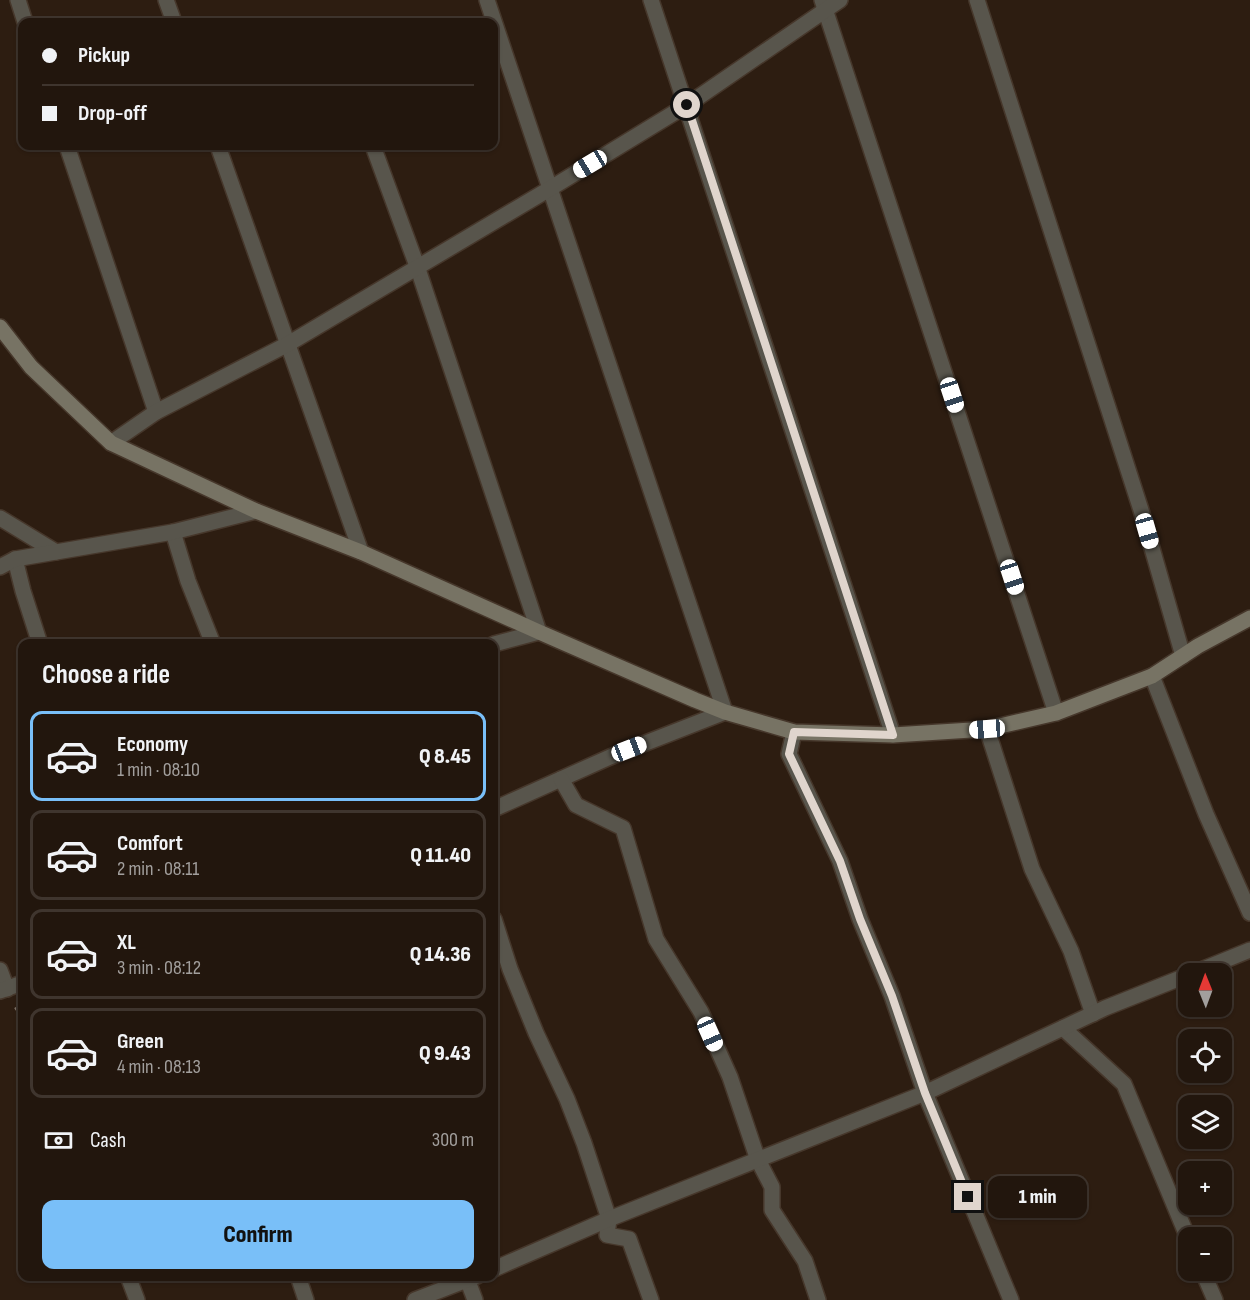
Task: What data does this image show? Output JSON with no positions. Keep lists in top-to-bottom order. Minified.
{"north":"top","page":{"banner":["Pickup","Drop-off"],"heading":"Choose a ride","list":[{"name":"Economy","note":"1 min · 08:10","value":"Q 8.45"},{"name":"Comfort","note":"2 min · 08:11","value":"Q 11.40"},{"name":"XL","note":"3 min · 08:12","value":"Q 14.36"},{"name":"Green","note":"4 min · 08:13","value":"Q 9.43"}],"map_buttons":["+","−"],"pay":["Cash","300 m"],"bubble":"1 min","buttons":"Confirm"}}
